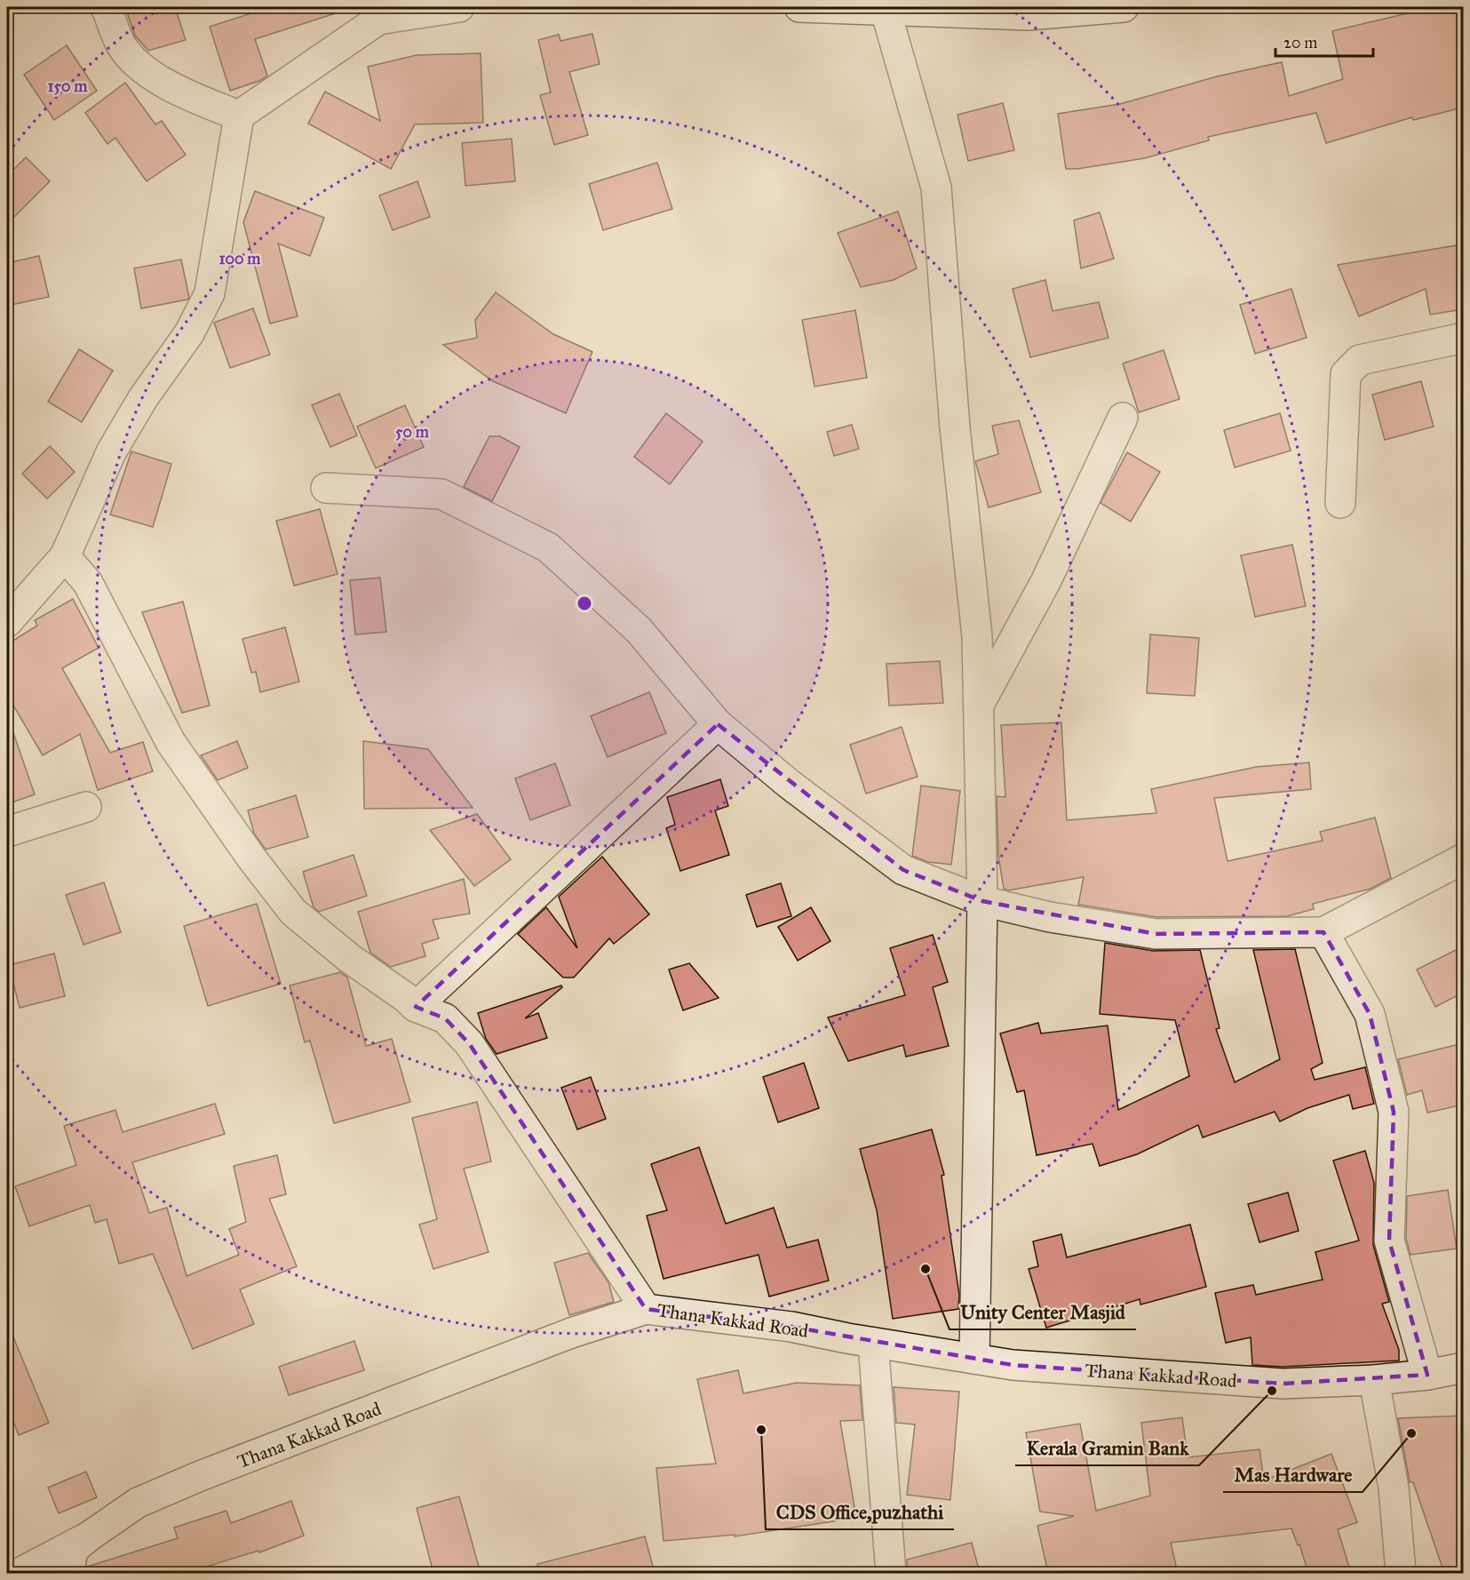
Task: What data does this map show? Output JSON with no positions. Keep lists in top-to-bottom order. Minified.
{"streets":{"street":["Thana Kakkad Road"]},"places":["Unity Center Masjid","Kerala Gramin Bank","CDS Office,puzhathi","Mas Hardware"],"scale_bar":"20 m","rings":["150 m","100 m","50 m"]}
